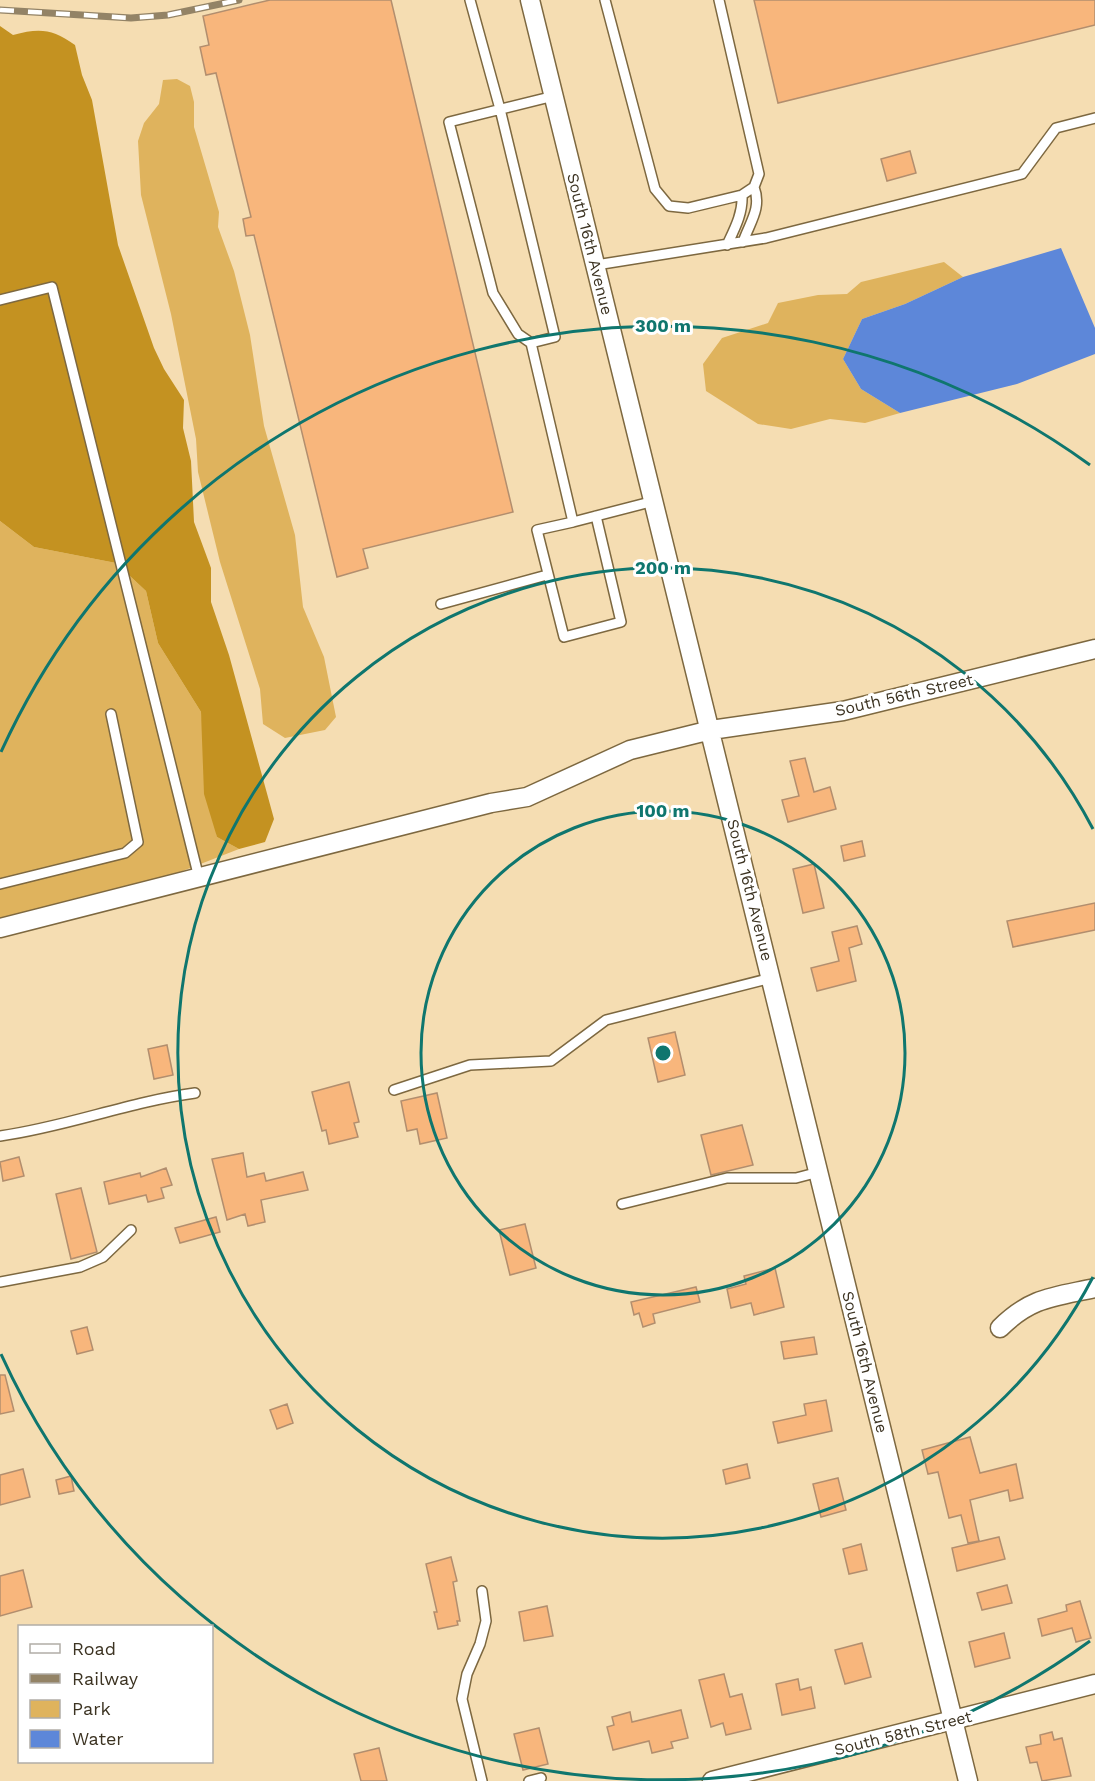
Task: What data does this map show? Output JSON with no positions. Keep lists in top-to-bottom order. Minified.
{"streets":{"street":["South 16th Avenue","South 56th Street","South 58th Street"]},"crossings":[["South 16th Avenue","South 56th Street"],["South 16th Avenue","South 58th Street"]],"legend":["Road","Railway","Park","Water"],"rings":["300 m","200 m","100 m"]}
